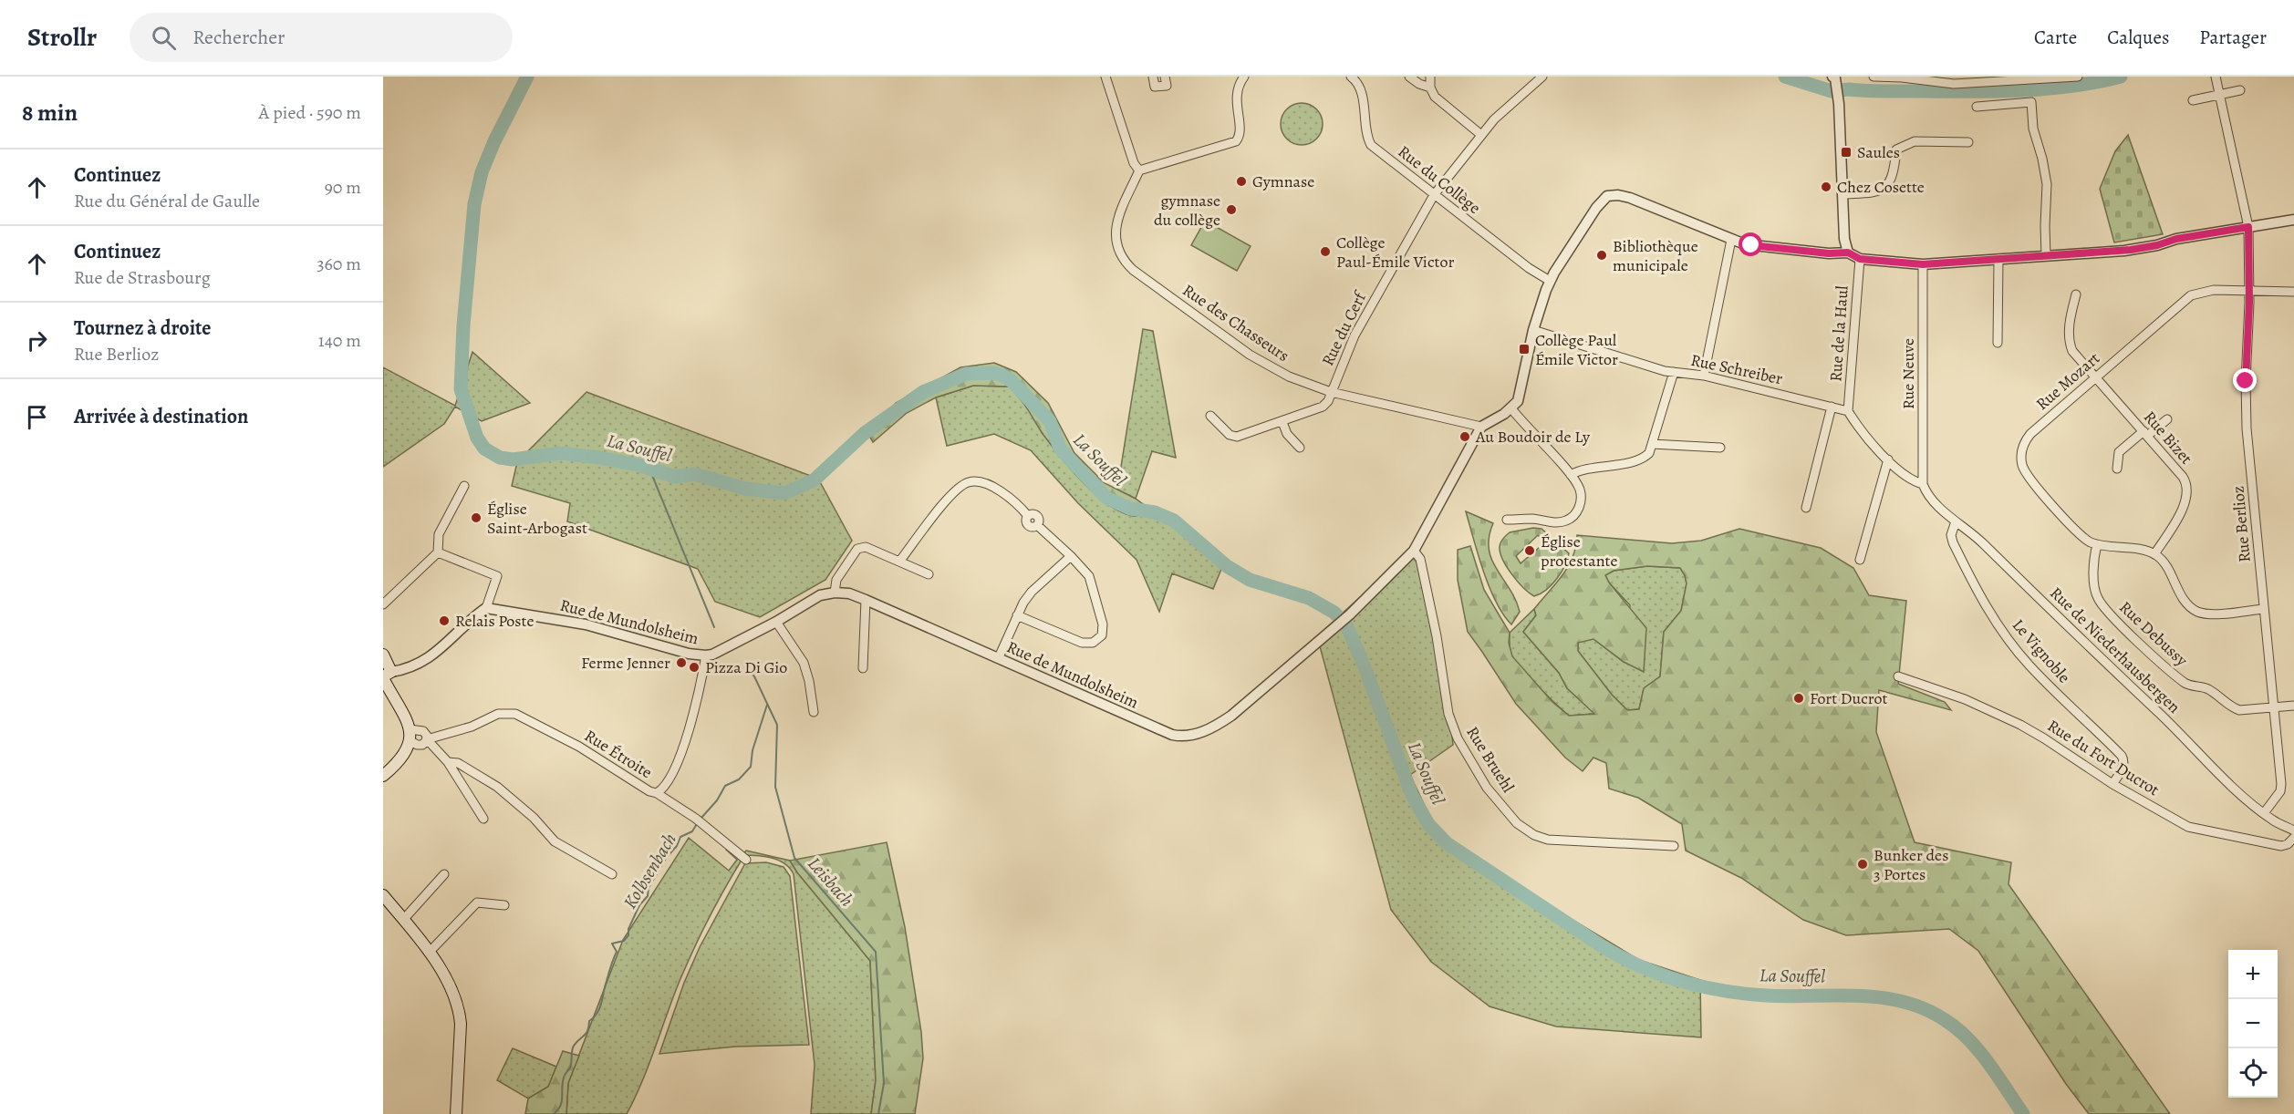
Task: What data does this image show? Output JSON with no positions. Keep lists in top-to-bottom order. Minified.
{"streets":{"street":["Rue du Collège","Rue des Chasseurs","Rue du Cerf","Rue de la Haul","Rue Schreiber","Rue Neuve","Rue Mozart","Rue Bizet","Rue Berlioz","Rue de Mundolsheim","Rue Debussy","Rue de Niederhausbergen","Le Vignoble","Rue Étroite","Rue du Fort Ducrot","Rue Bruehl"]},"crossings":[["Rue du Collège","Rue du Cerf"],["Rue des Chasseurs","Rue du Cerf"],["Rue des Chasseurs","Rue de Mundolsheim"],["Rue de la Haul","Rue Schreiber"],["Rue Neuve","Rue de Niederhausbergen"],["Rue Mozart","Rue Bizet"],["Rue Mozart","Rue Berlioz"],["Rue Mozart","Rue Debussy"],["Rue Berlioz","Rue Debussy"],["Rue Berlioz","Rue de Niederhausbergen"],["Rue de Mundolsheim","Rue Étroite"],["Rue de Mundolsheim","Rue Bruehl"],["Rue de Niederhausbergen","Le Vignoble"],["Le Vignoble","Rue du Fort Ducrot"]],"water":["La Souffel","Kolbsenbach","Leisbach"],"places":{"transit":["Saules","Collège Paul Émile Victor"],"other":["Gymnase","Chez Cosette","gymnase du collège","Collège Paul-Émile Victor","Bibliothèque municipale","Au Boudoir de Ly","Église Saint-Arbogast","Église protestante","Relais Poste","Ferme Jenner","Pizza Di Gio","Fort Ducrot","Bunker des 3 Portes"]},"page":{"header":"Strollr","search":"Rechercher","nav":["Carte","Calques","Partager"],"heading":["8 min","À pied · 590 m"],"list":[["Continuez","Rue du Général de Gaulle","90 m"],["Continuez","Rue de Strasbourg","360 m"],["Tournez à droite","Rue Berlioz","140 m"],"Arrivée à destination"],"map_buttons":["+","−"]}}
